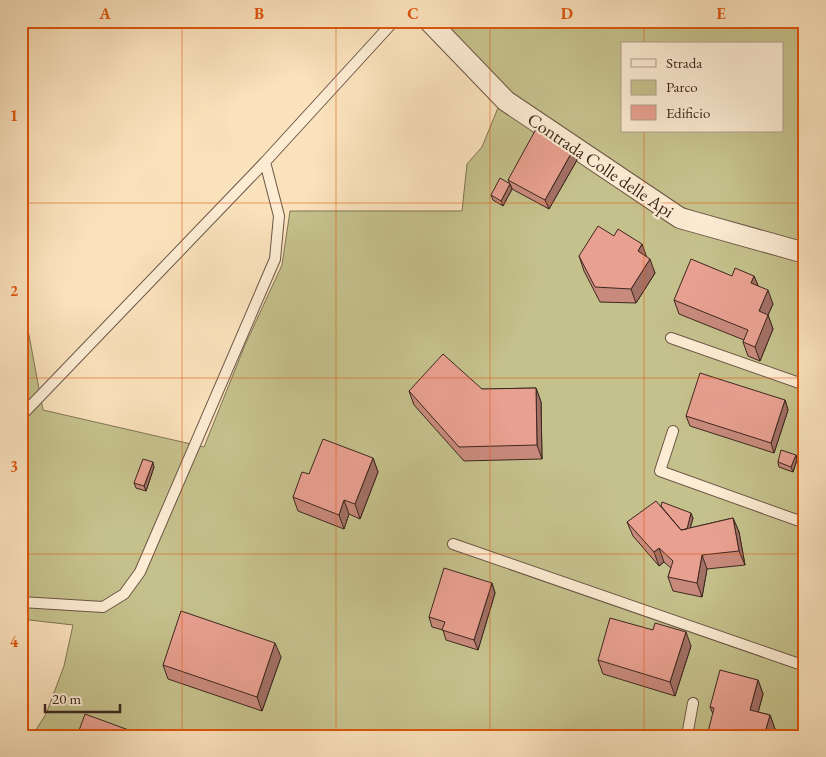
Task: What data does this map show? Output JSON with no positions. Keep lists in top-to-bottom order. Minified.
{"streets":{"street":["Contrada Colle delle Api"]},"legend":["Strada","Parco","Edificio"],"scale_bar":"20 m","grid":{"columns":["A","B","C","D","E"],"rows":["1","2","3","4"]}}
